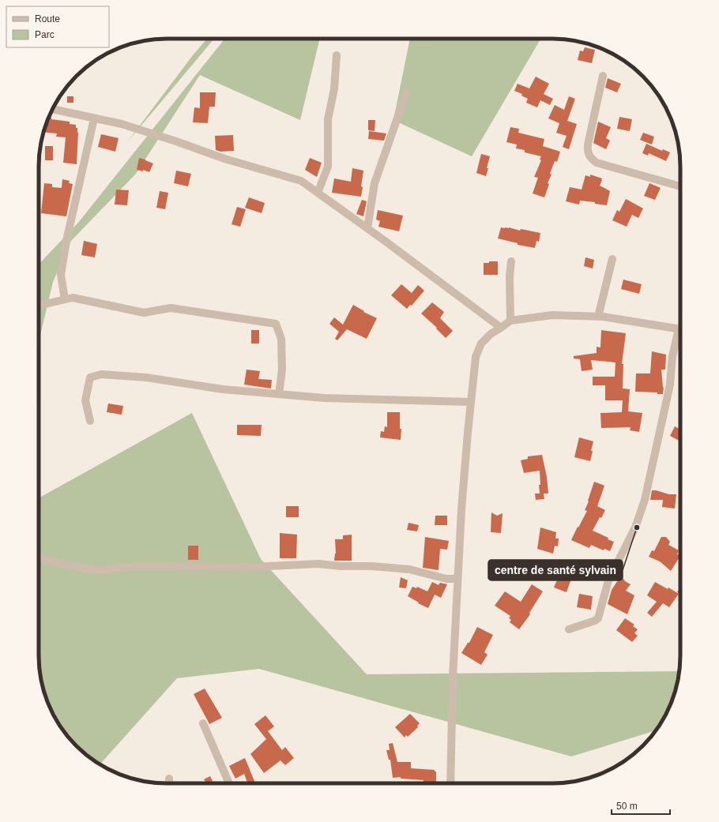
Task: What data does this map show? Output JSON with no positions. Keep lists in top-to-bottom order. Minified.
{"places":["centre de santé sylvain"],"legend":["Route","Parc"],"scale_bar":"50 m"}
